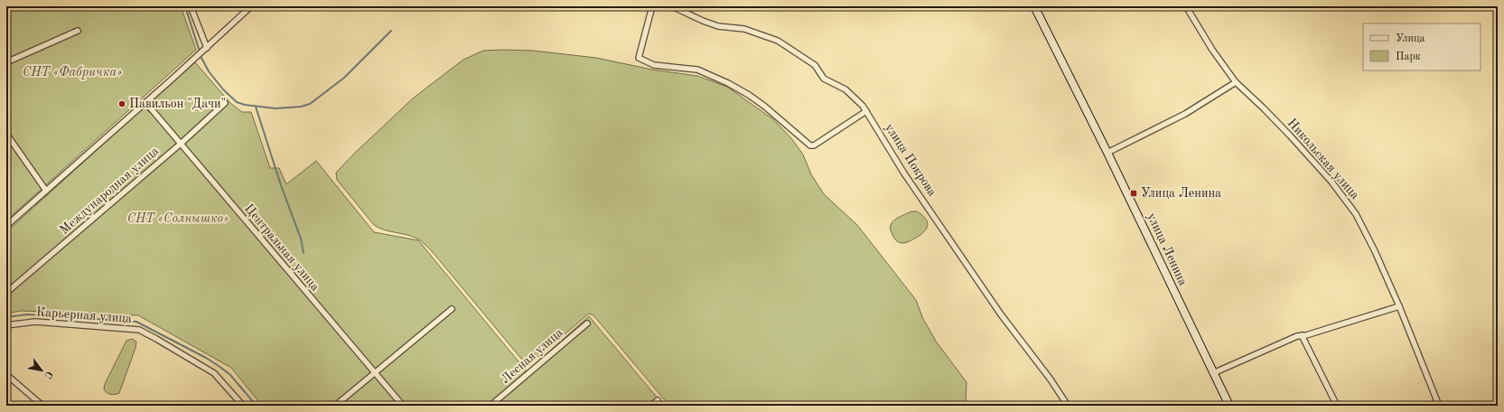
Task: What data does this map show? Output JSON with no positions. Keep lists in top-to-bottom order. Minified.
{"streets":{"main road":["улица Ленина"],"street":["Никольская улица","улица Покрова","Международная улица","Центральная улица","Карьерная улица","Лесная улица"]},"crossings":[["Международная улица","Центральная улица"]],"parks":["СНТ «Фабричка»","СНТ «Солнышко»"],"places":{"other":["Павильон \"Дачи\""],"transit":["Улица Ленина"]},"legend":["Улица","Парк"],"north":"bottom right"}
